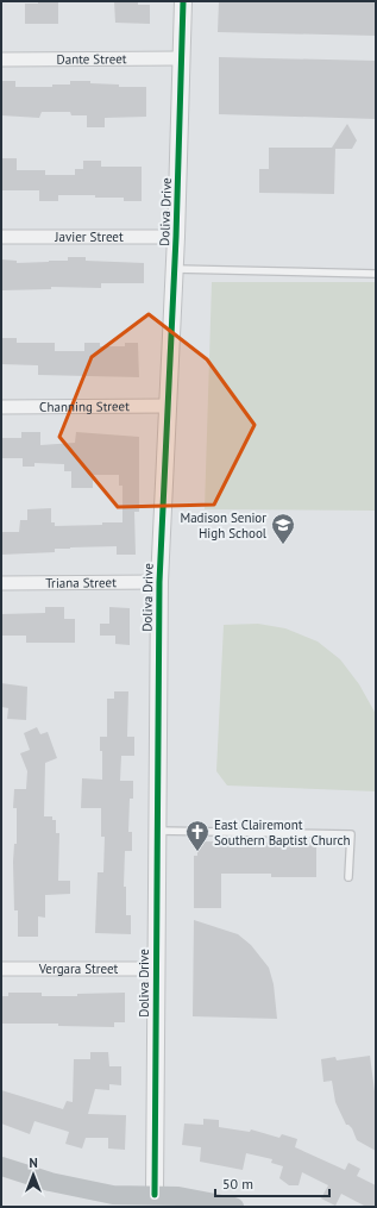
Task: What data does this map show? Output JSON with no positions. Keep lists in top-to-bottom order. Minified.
{"streets":{"street":["Dante Street","Doliva Drive","Javier Street","Channing Street","Triana Street","Vergara Street"]},"crossings":[["Dante Street","Doliva Drive"],["Doliva Drive","Javier Street"],["Doliva Drive","Channing Street"],["Doliva Drive","Triana Street"],["Doliva Drive","Vergara Street"]],"places":{"school or university":["Madison Senior High School"],"church":["East Clairemont Southern Baptist Church"]},"scale_bar":"50 m","north":"top"}
